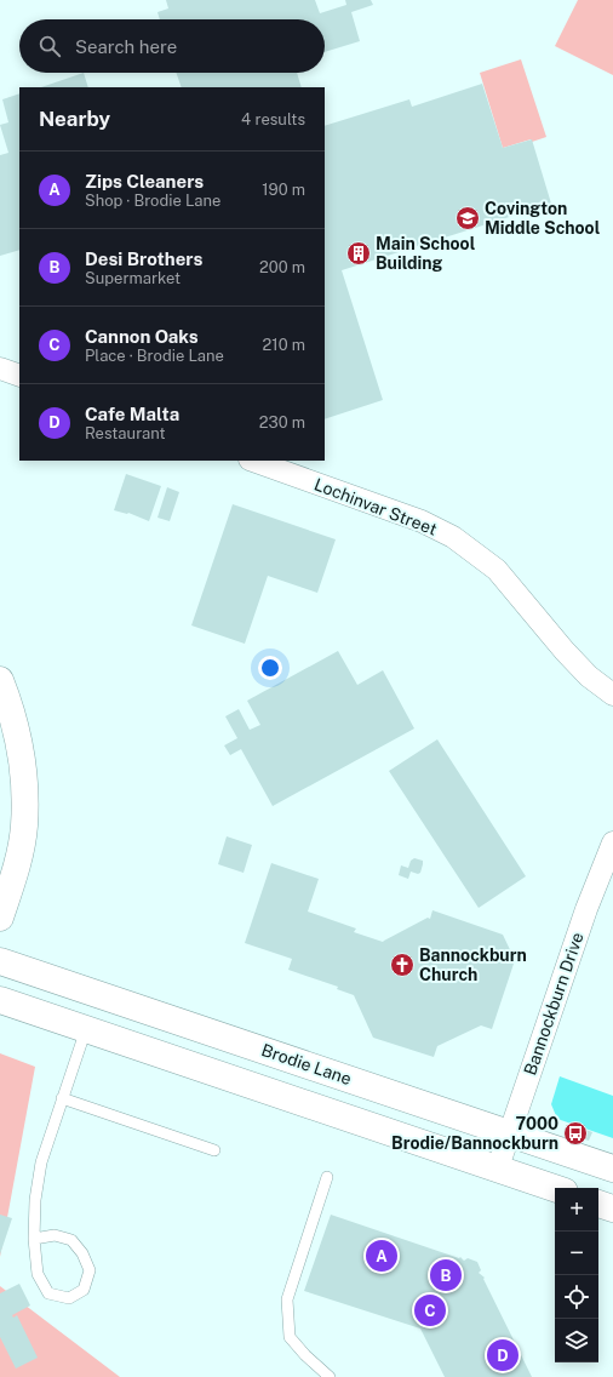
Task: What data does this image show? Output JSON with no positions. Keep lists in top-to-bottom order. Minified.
{"streets":{"main road":["Brodie Lane"],"street":["Lochinvar Street","Bannockburn Drive"]},"crossings":[["Bannockburn Drive","Brodie Lane"]],"places":{"school or university":["Covington Middle School"],"building":["Main School Building"],"church":["Bannockburn Church"],"bus stop":["7000 Brodie/Bannockburn"]},"page":{"search":"Search here","heading":["Nearby","4 results"],"list":[{"mark":"A","name":"Zips Cleaners","note":"Shop · Brodie Lane","value":"190 m"},{"mark":"B","name":"Desi Brothers","note":"Supermarket","value":"200 m"},{"mark":"C","name":"Cannon Oaks","note":"Place · Brodie Lane","value":"210 m"},{"mark":"D","name":"Cafe Malta","note":"Restaurant","value":"230 m"}],"map_buttons":["+","−"],"pins":["A","B","C","D"]}}
